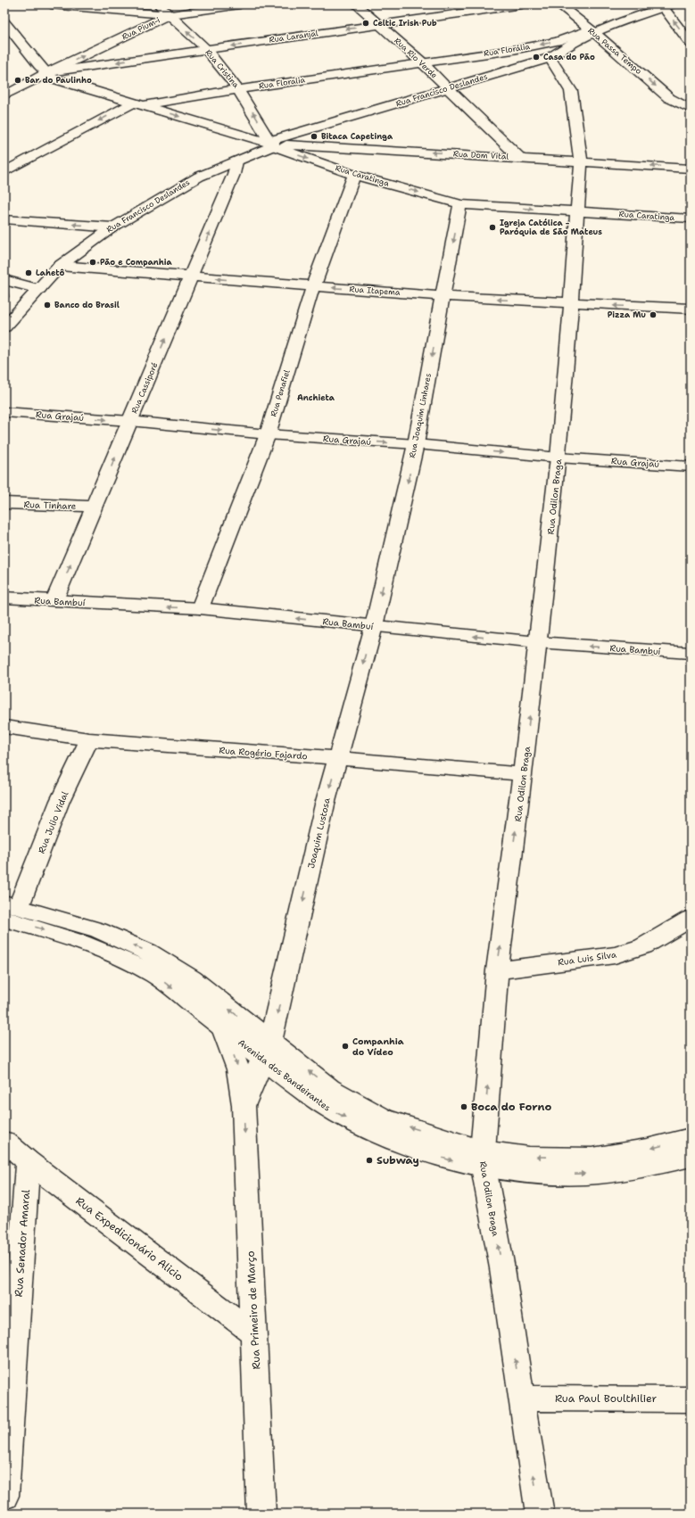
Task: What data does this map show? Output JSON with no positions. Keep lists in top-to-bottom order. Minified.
{"streets":{"street":["Rua Pium-i","Rua Laranjal","Rua Florália","Rua Passa Tempo","Rua Rio Verde","Rua Cristina","Rua Floralia","Rua Francisco Deslandes","Rua Dom Vital","Rua Caratinga","Rua Itapema","Rua Cassiporé","Rua Penafiel","Rua Grajaú","Rua Joaquim Linhares","Rua Odilon Braga","Rua Tinhare","Rua Bambuí","Rua Rogério Fajardo","Rua Julio Vidal","Joaquim Lustosa","Rua Luis Silva","Avenida dos Bandeirantes","Rua Expedicionário Alicio","Rua Senador Amaral","Rua Primeiro de Março","Rua Paul Boulthilier"]},"crossings":[["Rua Pium-i","Rua Laranjal"],["Rua Pium-i","Rua Cristina"],["Rua Laranjal","Rua Rio Verde"],["Rua Laranjal","Rua Cristina"],["Rua Laranjal","Rua Caratinga"],["Rua Florália","Rua Passa Tempo"],["Rua Florália","Rua Rio Verde"],["Rua Florália","Rua Floralia"],["Rua Florália","Rua Francisco Deslandes"],["Rua Passa Tempo","Rua Francisco Deslandes"],["Rua Rio Verde","Rua Floralia"],["Rua Rio Verde","Rua Francisco Deslandes"],["Rua Rio Verde","Rua Dom Vital"],["Rua Cristina","Rua Floralia"],["Rua Cristina","Rua Francisco Deslandes"],["Rua Cristina","Rua Dom Vital"],["Rua Cristina","Rua Caratinga"],["Rua Floralia","Rua Caratinga"],["Rua Francisco Deslandes","Rua Dom Vital"],["Rua Francisco Deslandes","Rua Caratinga"],["Rua Francisco Deslandes","Rua Itapema"],["Rua Francisco Deslandes","Rua Cassiporé"],["Rua Francisco Deslandes","Rua Odilon Braga"],["Rua Dom Vital","Rua Caratinga"],["Rua Dom Vital","Rua Odilon Braga"],["Rua Caratinga","Rua Penafiel"],["Rua Caratinga","Rua Joaquim Linhares"],["Rua Caratinga","Rua Odilon Braga"],["Rua Itapema","Rua Cassiporé"],["Rua Itapema","Rua Penafiel"],["Rua Itapema","Rua Joaquim Linhares"],["Rua Itapema","Rua Odilon Braga"],["Rua Cassiporé","Rua Grajaú"],["Rua Cassiporé","Rua Tinhare"],["Rua Cassiporé","Rua Bambuí"],["Rua Penafiel","Rua Grajaú"],["Rua Penafiel","Rua Bambuí"],["Rua Grajaú","Rua Joaquim Linhares"],["Rua Grajaú","Rua Odilon Braga"],["Rua Joaquim Linhares","Rua Bambuí"],["Rua Joaquim Linhares","Joaquim Lustosa"],["Rua Odilon Braga","Rua Bambuí"],["Rua Odilon Braga","Rua Rogério Fajardo"],["Rua Odilon Braga","Rua Luis Silva"],["Rua Odilon Braga","Avenida dos Bandeirantes"],["Rua Odilon Braga","Rua Paul Boulthilier"],["Rua Bambuí","Joaquim Lustosa"],["Rua Rogério Fajardo","Rua Julio Vidal"],["Rua Rogério Fajardo","Joaquim Lustosa"],["Rua Julio Vidal","Avenida dos Bandeirantes"],["Joaquim Lustosa","Avenida dos Bandeirantes"],["Joaquim Lustosa","Rua Primeiro de Março"],["Avenida dos Bandeirantes","Rua Primeiro de Março"],["Rua Expedicionário Alicio","Rua Senador Amaral"],["Rua Expedicionário Alicio","Rua Primeiro de Março"]],"one_way":["Rua Florália","Rua Cristina","Rua Dom Vital","Rua Caratinga","Rua Itapema","Rua Cassiporé","Rua Grajaú","Rua Joaquim Linhares","Rua Odilon Braga","Rua Bambuí","Joaquim Lustosa","Rua Primeiro de Março"],"districts":["Anchieta"],"places":["Celtic Irish Pub","Casa do Pão","Bar do Paulinho","Bitaca Capetinga","Igreja Católica - Paróquia de São Mateus","Pão e Companhia","Lahetô","Banco do Brasil","Pizza Mu","Companhia do Vídeo","Boca do Forno","Subway"]}
